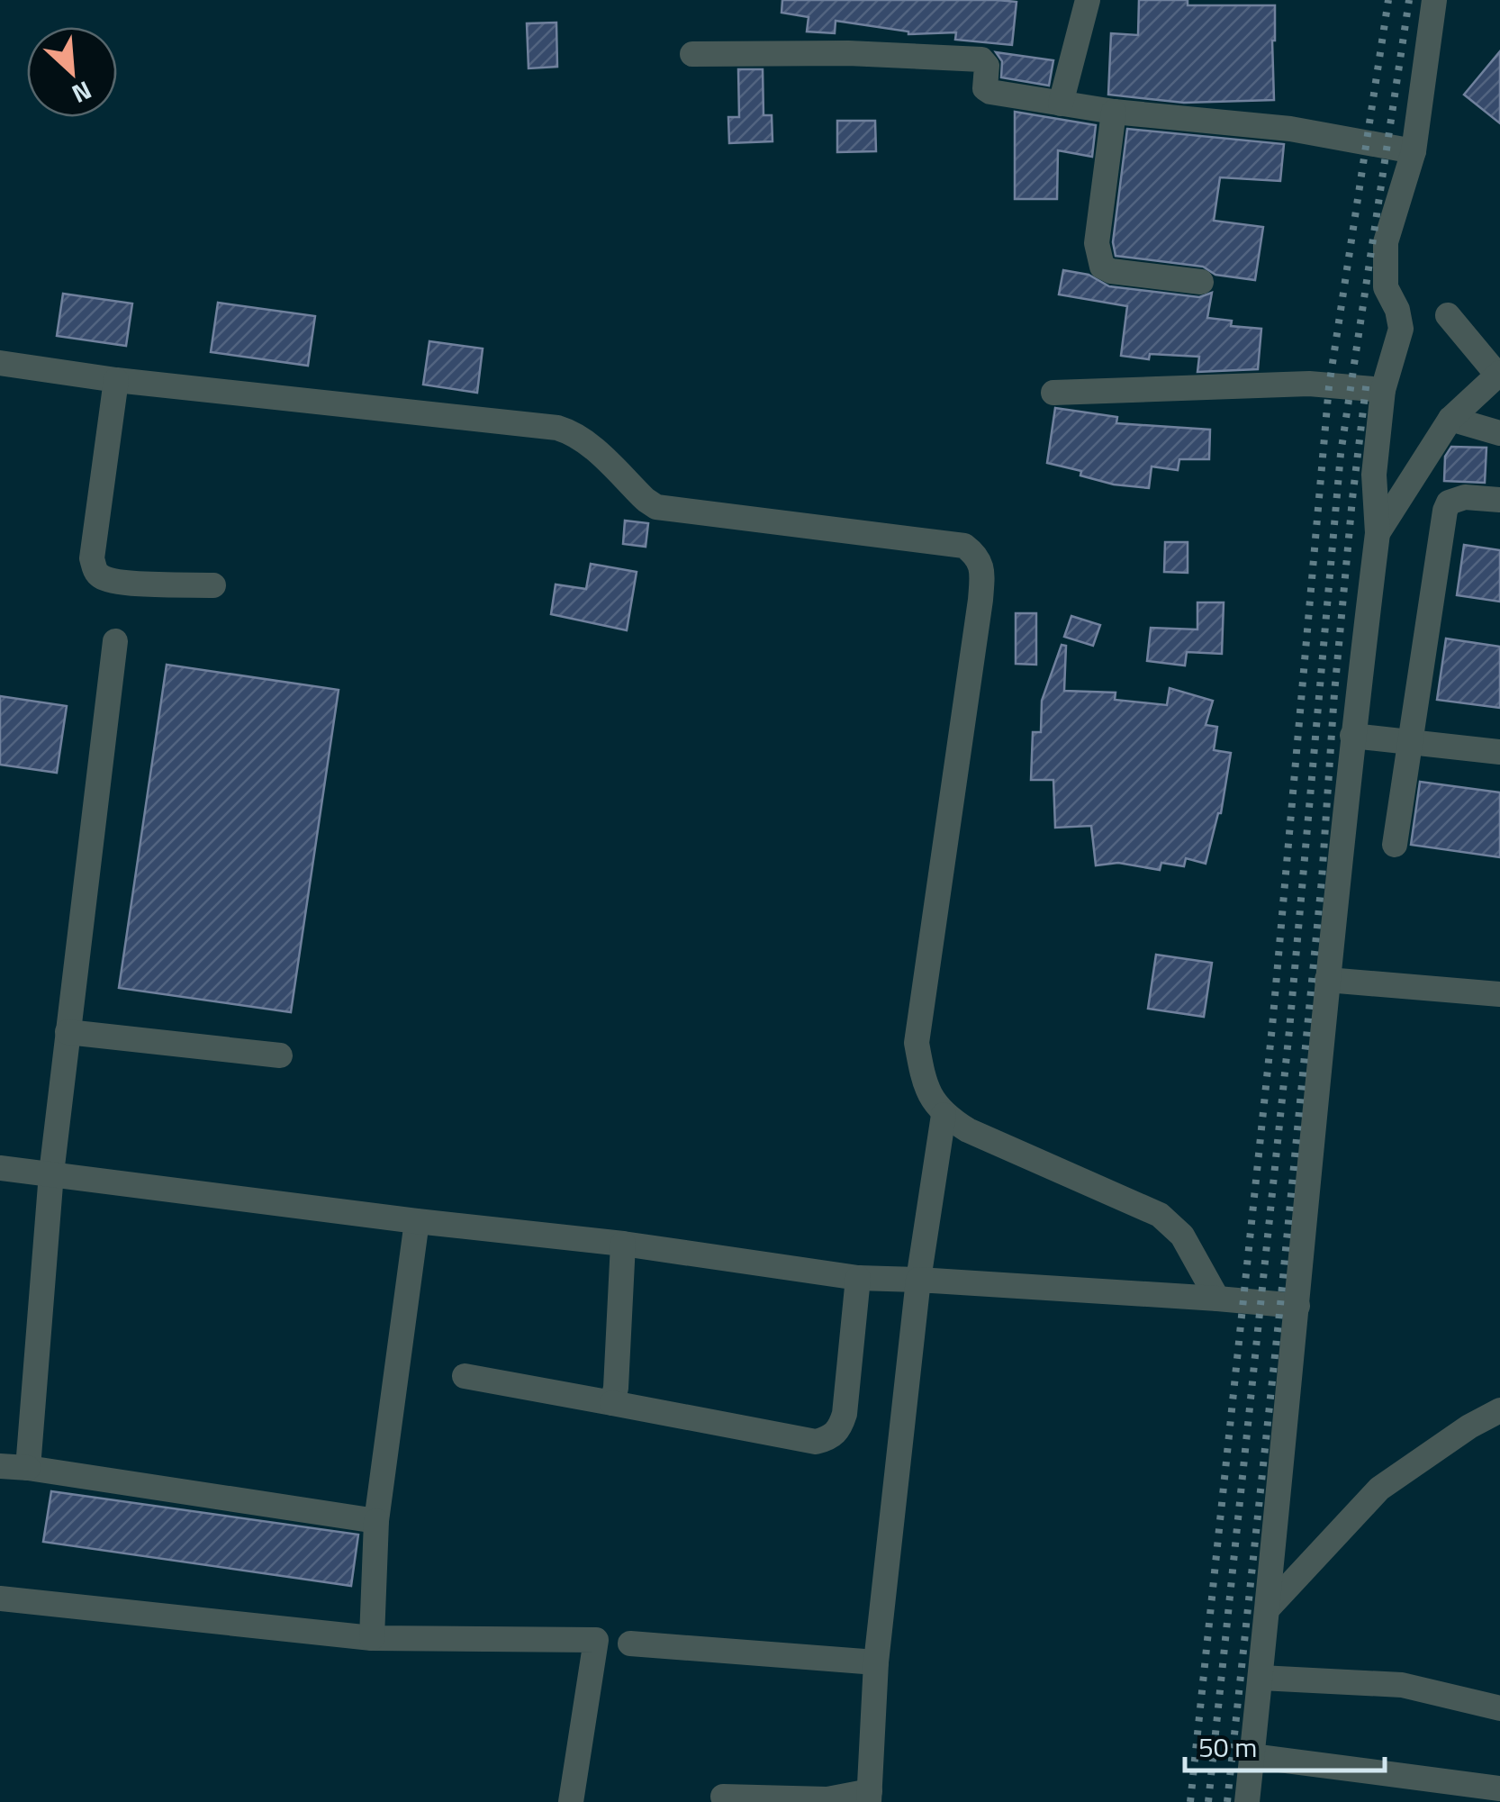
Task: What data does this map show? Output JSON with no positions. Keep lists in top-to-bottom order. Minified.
{"scale_bar":"50 m","north":"bottom right"}
